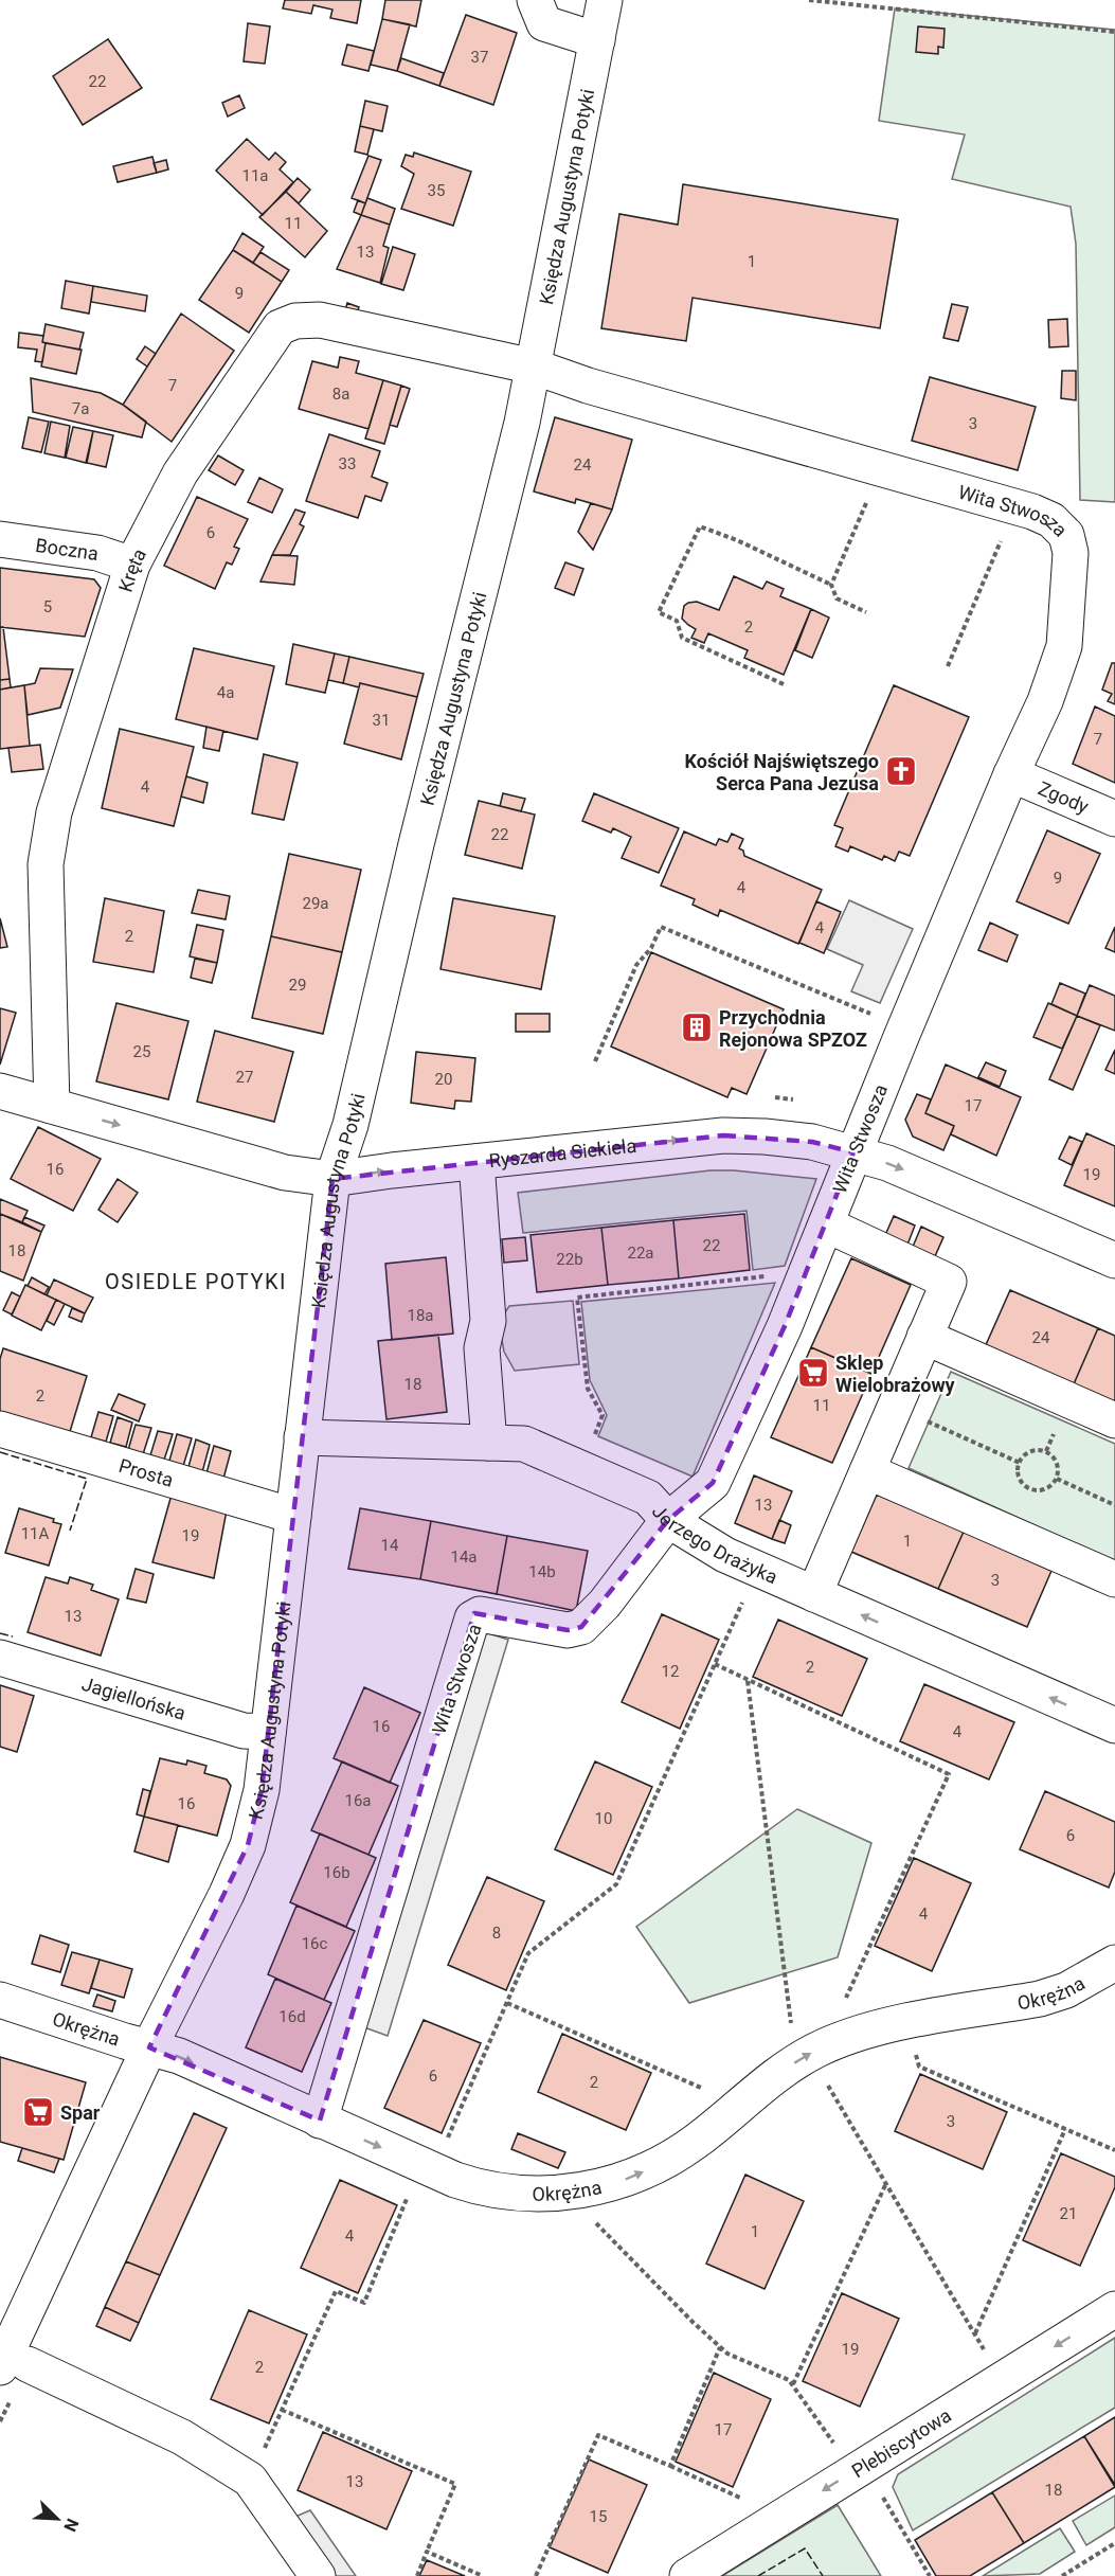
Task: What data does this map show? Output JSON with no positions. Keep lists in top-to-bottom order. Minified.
{"streets":{"street":["Księdza Augustyna Potyki","Wita Stwosza","Boczna","Kręta","Zgody","Ryszarda Siekiela","Prosta","Jerzego Drażyka","Jagiellońska","Okrężna","Plebiscytowa"]},"crossings":[["Księdza Augustyna Potyki","Wita Stwosza"],["Księdza Augustyna Potyki","Kręta"],["Księdza Augustyna Potyki","Ryszarda Siekiela"],["Księdza Augustyna Potyki","Prosta"],["Księdza Augustyna Potyki","Jerzego Drażyka"],["Księdza Augustyna Potyki","Jagiellońska"],["Księdza Augustyna Potyki","Okrężna"],["Wita Stwosza","Kręta"],["Wita Stwosza","Zgody"],["Wita Stwosza","Ryszarda Siekiela"],["Wita Stwosza","Jerzego Drażyka"],["Wita Stwosza","Okrężna"],["Boczna","Kręta"],["Kręta","Ryszarda Siekiela"]],"one_way":["Ryszarda Siekiela","Okrężna","Plebiscytowa"],"districts":["OSIEDLE POTYKI"],"places":{"church":["Kościół Najświętszego Serca Pana Jezusa"],"building":["Przychodnia Rejonowa SPZOZ"],"supermarket":["Sklep Wielobrażowy","Spar"]},"house_numbers":["37","22","11a","35","11","13","1","9","7","8a","7a","3","33","24","6","5","2","4a","31","7","4","22","9","4","29a","4","2","29","25","27","20","17","16","19","22","18","22a","22b","18a","24","18","2","11","13","11A","19","1","14","14a","14b","3","13","2","12","16","4","16a","16","10","6","16b","4","8","16c","16d","6","2","3","21","1","4","19","2","17","13","18","15"],"north":"bottom right"}
